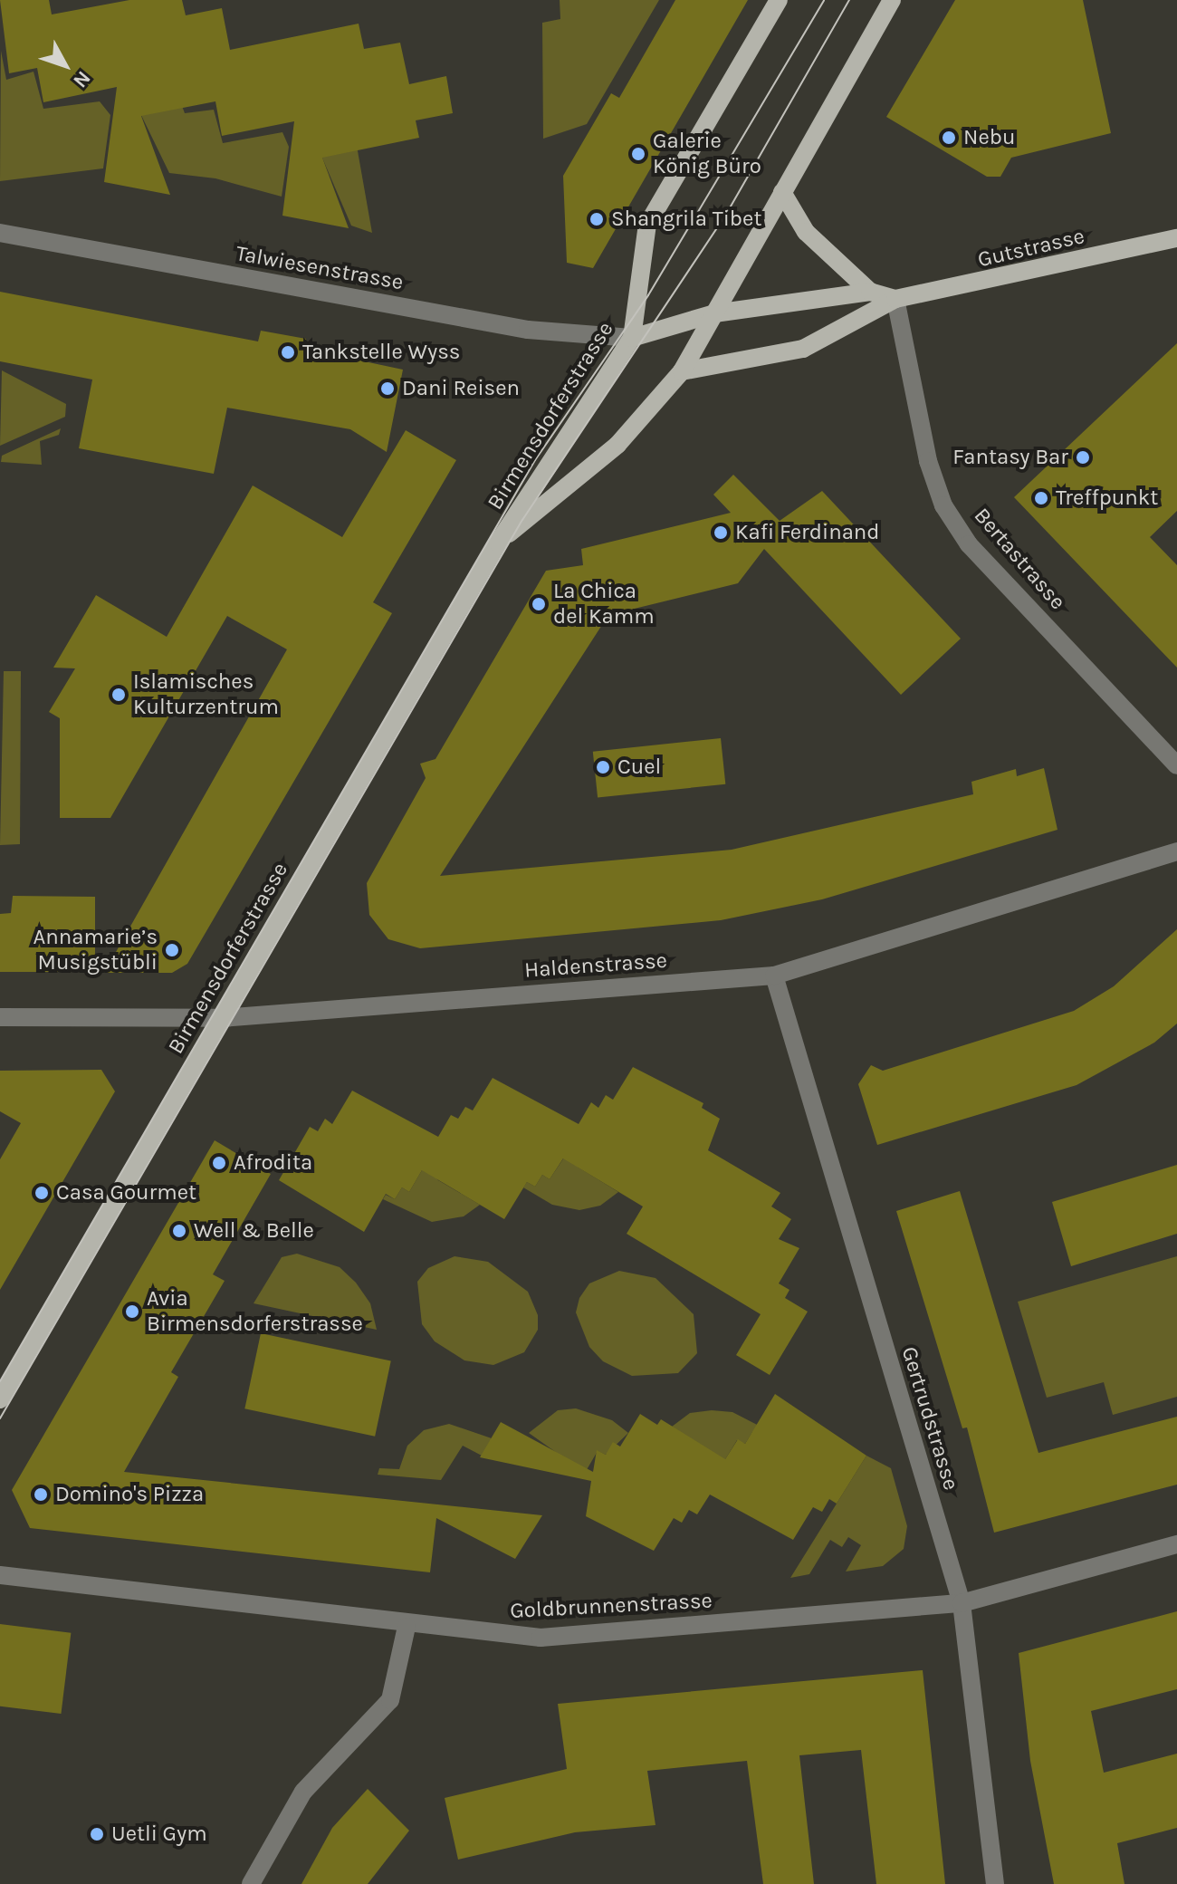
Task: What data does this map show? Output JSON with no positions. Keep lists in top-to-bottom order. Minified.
{"streets":{"main road":["Gutstrasse","Birmensdorferstrasse"],"street":["Talwiesenstrasse","Bertastrasse","Haldenstrasse","Gertrudstrasse","Goldbrunnenstrasse"]},"crossings":[["Gutstrasse","Talwiesenstrasse"],["Gutstrasse","Birmensdorferstrasse"],["Gutstrasse","Bertastrasse"],["Talwiesenstrasse","Birmensdorferstrasse"],["Birmensdorferstrasse","Haldenstrasse"],["Haldenstrasse","Gertrudstrasse"],["Gertrudstrasse","Goldbrunnenstrasse"]],"places":["Nebu","Galerie König Büro","Shangrila Tibet","Tankstelle Wyss","Dani Reisen","Fantasy Bar","Treffpunkt","Kafi Ferdinand","La Chica del Kamm","Islamisches Kulturzentrum","Cuel","Annamarie’s Musigstübli","Afrodita","Casa Gourmet","Well & Belle","Avia Birmensdorferstrasse","Domino's Pizza","Uetli Gym"],"north":"bottom right"}
